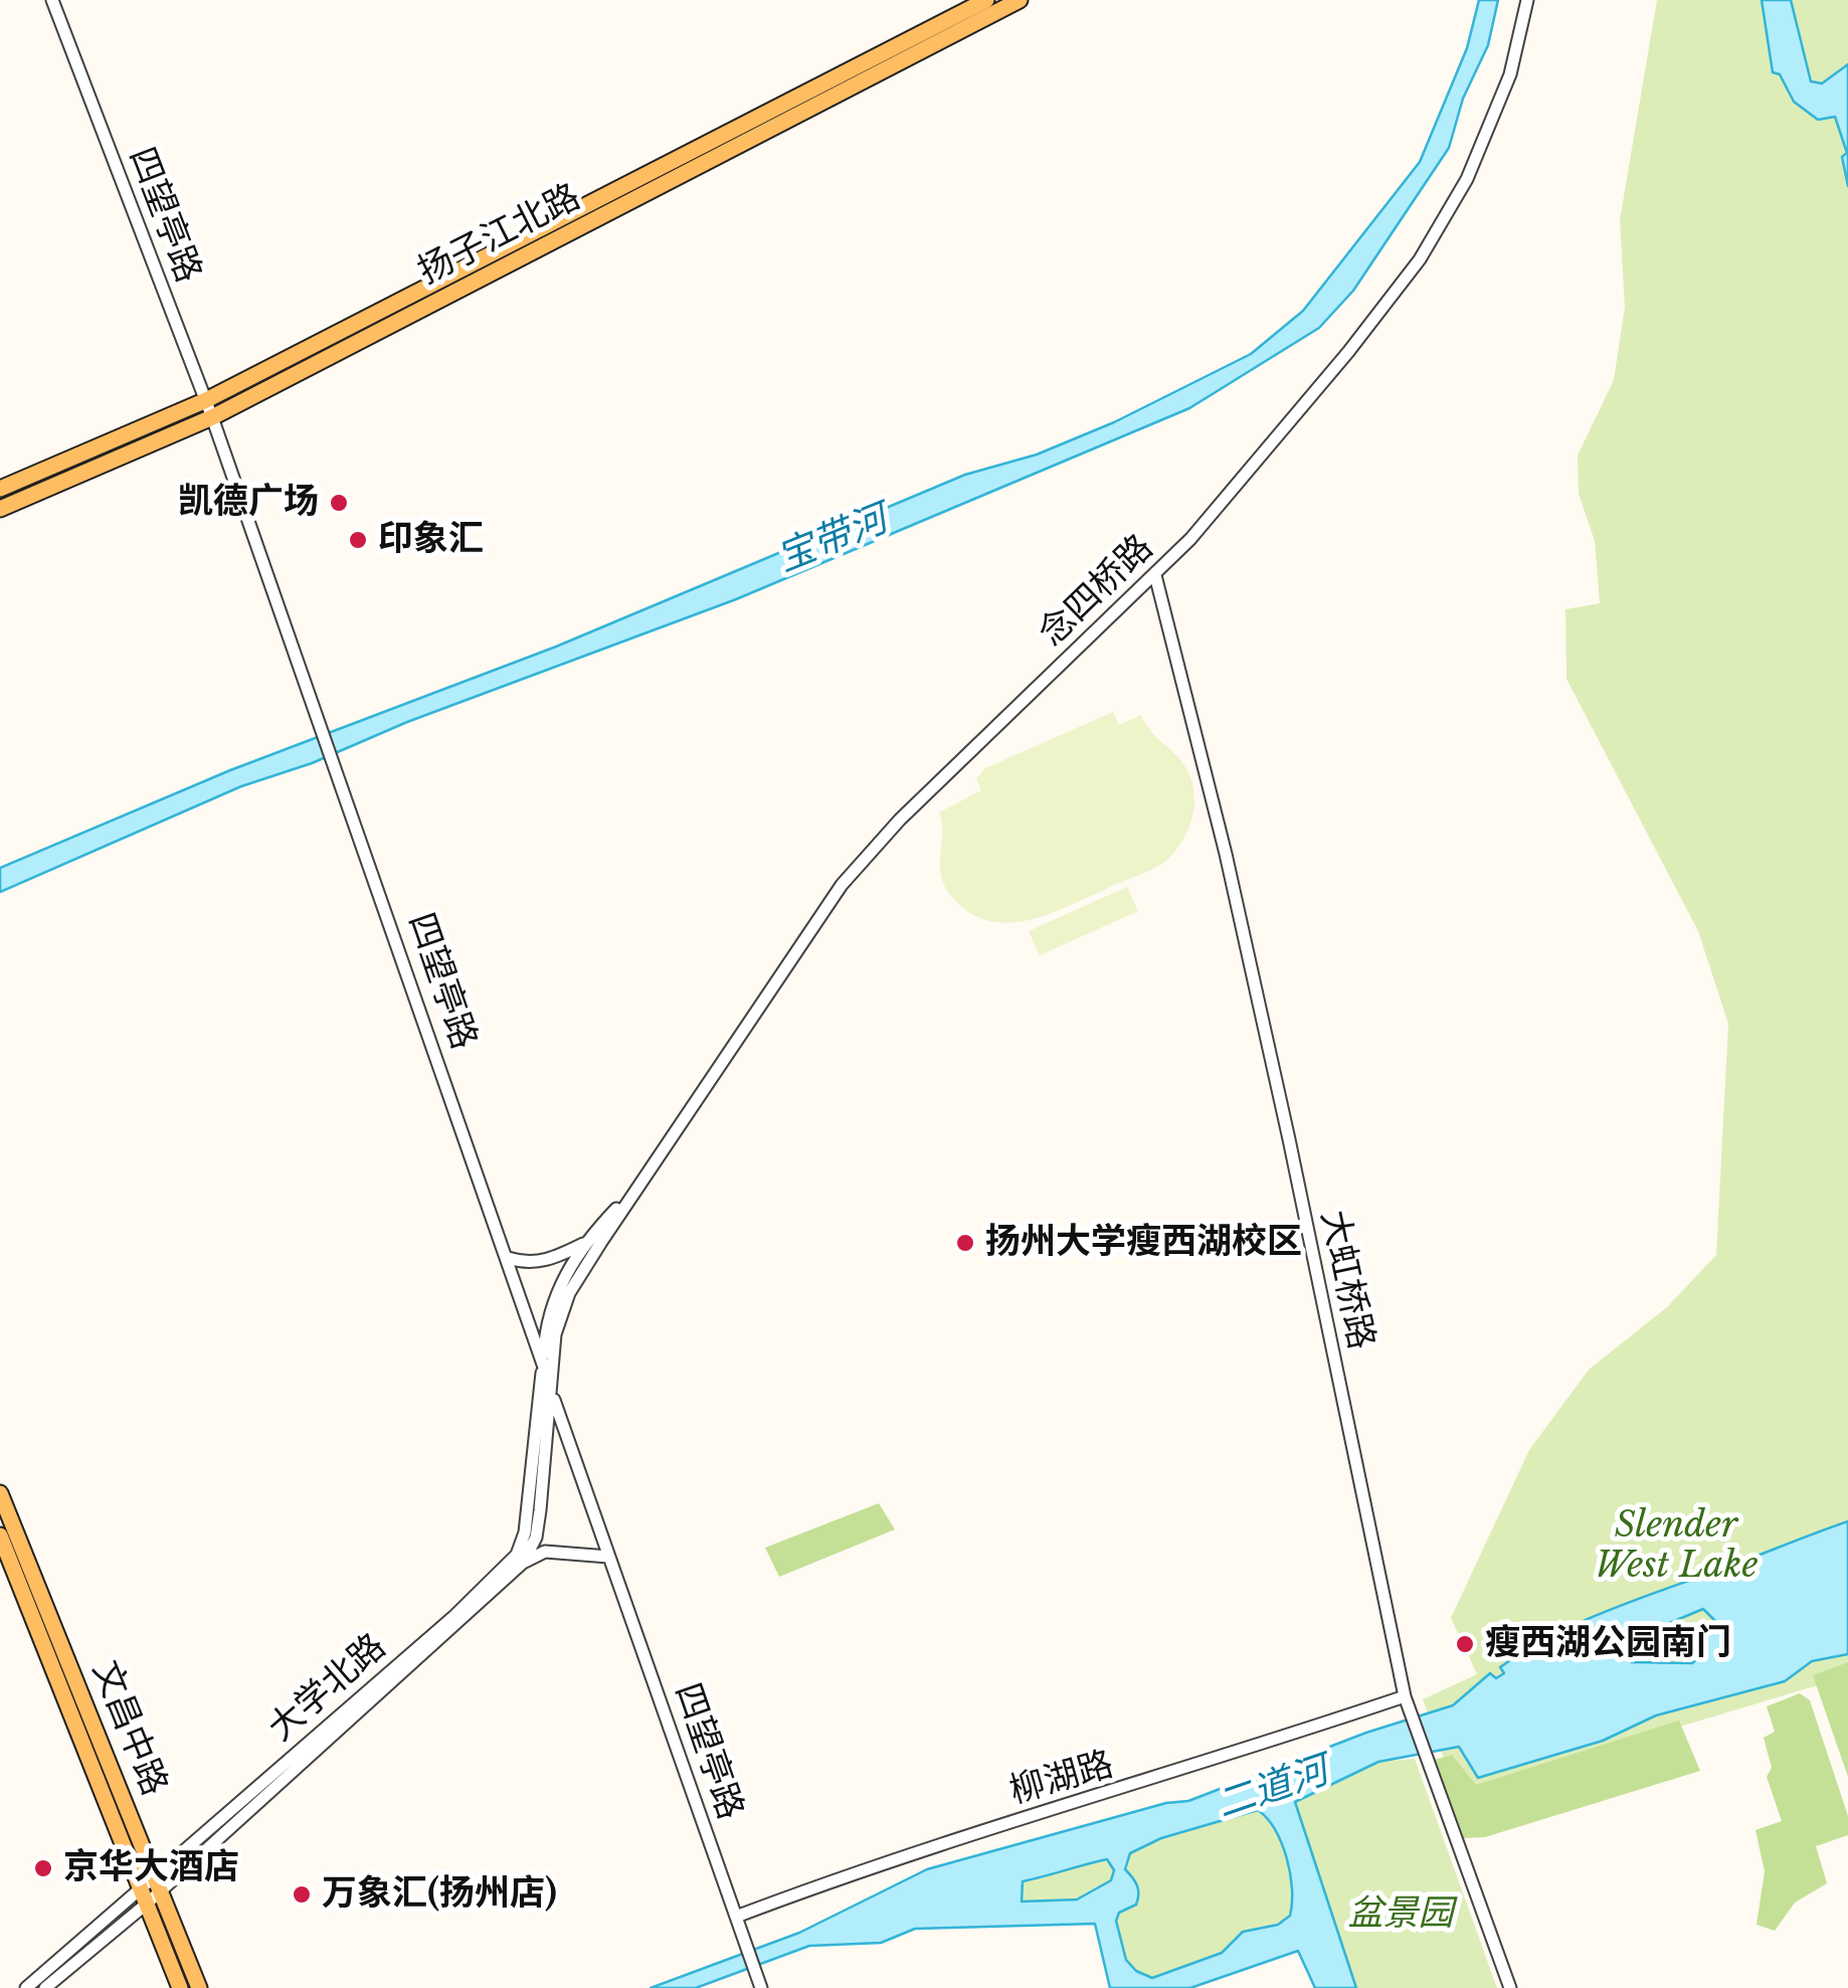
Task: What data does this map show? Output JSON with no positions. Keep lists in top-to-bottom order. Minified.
{"streets":{"main road":["扬子江北路","文昌中路"],"street":["四望亭路","念四桥路","大虹桥路","大学北路","柳湖路"]},"crossings":[["四望亭路","扬子江北路"],["四望亭路","念四桥路"],["四望亭路","大学北路"],["四望亭路","柳湖路"],["念四桥路","大虹桥路"],["念四桥路","大学北路"],["大虹桥路","柳湖路"],["大学北路","文昌中路"]],"water":["宝带河","二道河"],"parks":["Slender West Lake","盆景园"],"places":["凯德广场","印象汇","扬州大学瘦西湖校区","瘦西湖公园南门","京华大酒店","万象汇(扬州店)"]}
